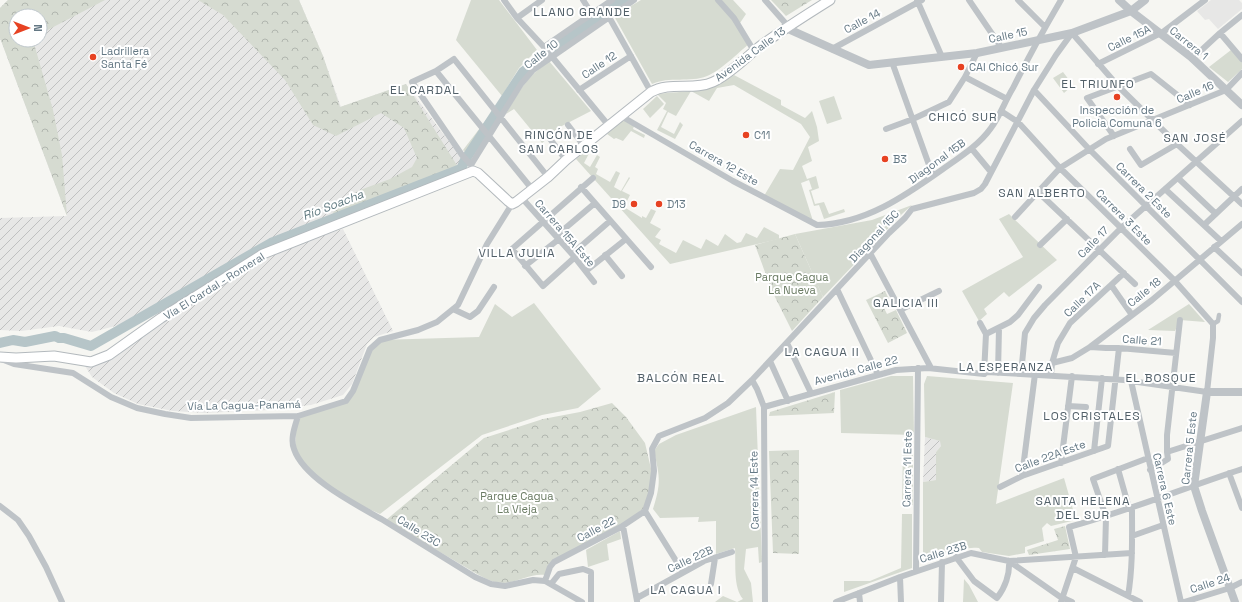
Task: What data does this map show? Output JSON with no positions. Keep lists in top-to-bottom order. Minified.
{"streets":{"main road":["Avenida Calle 13","Vía El Cardal - Romeral"],"street":["Calle 14","Calle 15","Calle 15A","Carrera 1","Calle 10","Calle 12","Calle 16","Diagonal 15B","Carrera 12 Este","Carrera 2 Este","Carrera 3 Este","Carrera 15A Este","Diagonal 15C","Calle 17","Calle 18","Calle 17A","Calle 21","Avenida Calle 22","Vía La Cagua-Panamá","Carrera 5 Este","Calle 22A Este","Carrera 11 Este","Carrera 6 Este","Carrera 14 Este","Calle 22","Calle 23C","Calle 23B","Calle 22B","Calle 24"]},"crossings":[["Calle 14","Calle 15"],["Calle 15","Carrera 1"],["Calle 15","Diagonal 15B"],["Calle 15","Diagonal 15C"],["Calle 15A","Carrera 1"],["Carrera 1","Calle 16"],["Calle 10","Carrera 15A Este"],["Calle 10","Vía El Cardal - Romeral"],["Avenida Calle 13","Carrera 12 Este"],["Avenida Calle 13","Carrera 15A Este"],["Avenida Calle 13","Vía La Cagua-Panamá"],["Calle 16","Carrera 2 Este"],["Calle 16","Carrera 3 Este"],["Diagonal 15B","Carrera 12 Este"],["Diagonal 15B","Carrera 3 Este"],["Carrera 2 Este","Diagonal 15C"],["Carrera 2 Este","Calle 17"],["Carrera 2 Este","Calle 18"],["Carrera 3 Este","Diagonal 15C"],["Carrera 3 Este","Calle 17"],["Carrera 3 Este","Calle 18"],["Carrera 3 Este","Carrera 5 Este"],["Diagonal 15C","Carrera 14 Este"],["Diagonal 15C","Calle 22"],["Calle 17","Avenida Calle 22"],["Vía El Cardal - Romeral","Vía La Cagua-Panamá"],["Calle 18","Calle 17A"],["Calle 18","Calle 21"],["Calle 17A","Avenida Calle 22"],["Avenida Calle 22","Carrera 5 Este"],["Avenida Calle 22","Calle 22A Este"],["Avenida Calle 22","Carrera 11 Este"],["Avenida Calle 22","Carrera 6 Este"],["Avenida Calle 22","Carrera 14 Este"],["Vía La Cagua-Panamá","Calle 23C"],["Carrera 5 Este","Calle 24"],["Carrera 11 Este","Calle 23B"],["Carrera 6 Este","Calle 24"],["Calle 22","Calle 23C"]],"districts":["LLANO GRANDE","EL TRIUNFO","EL CARDAL","CHICÓ SUR","RINCÓN DE SAN CARLOS","SAN JOSÉ","SAN ALBERTO","VILLA JULIA","GALICIA III","LA CAGUA II","LA ESPERANZA","BALCÓN REAL","EL BOSQUE","LOS CRISTALES","SANTA HELENA DEL SUR","LA CAGUA I"],"water":["Río Soacha"],"parks":["Parque Cagua La Nueva","Parque Cagua La Vieja"],"places":["Ladrillera Santa Fé","CAI Chicó Sur","Inspección de Policia Comuna 6","C11","B3","D9","D13"],"north":"right"}
